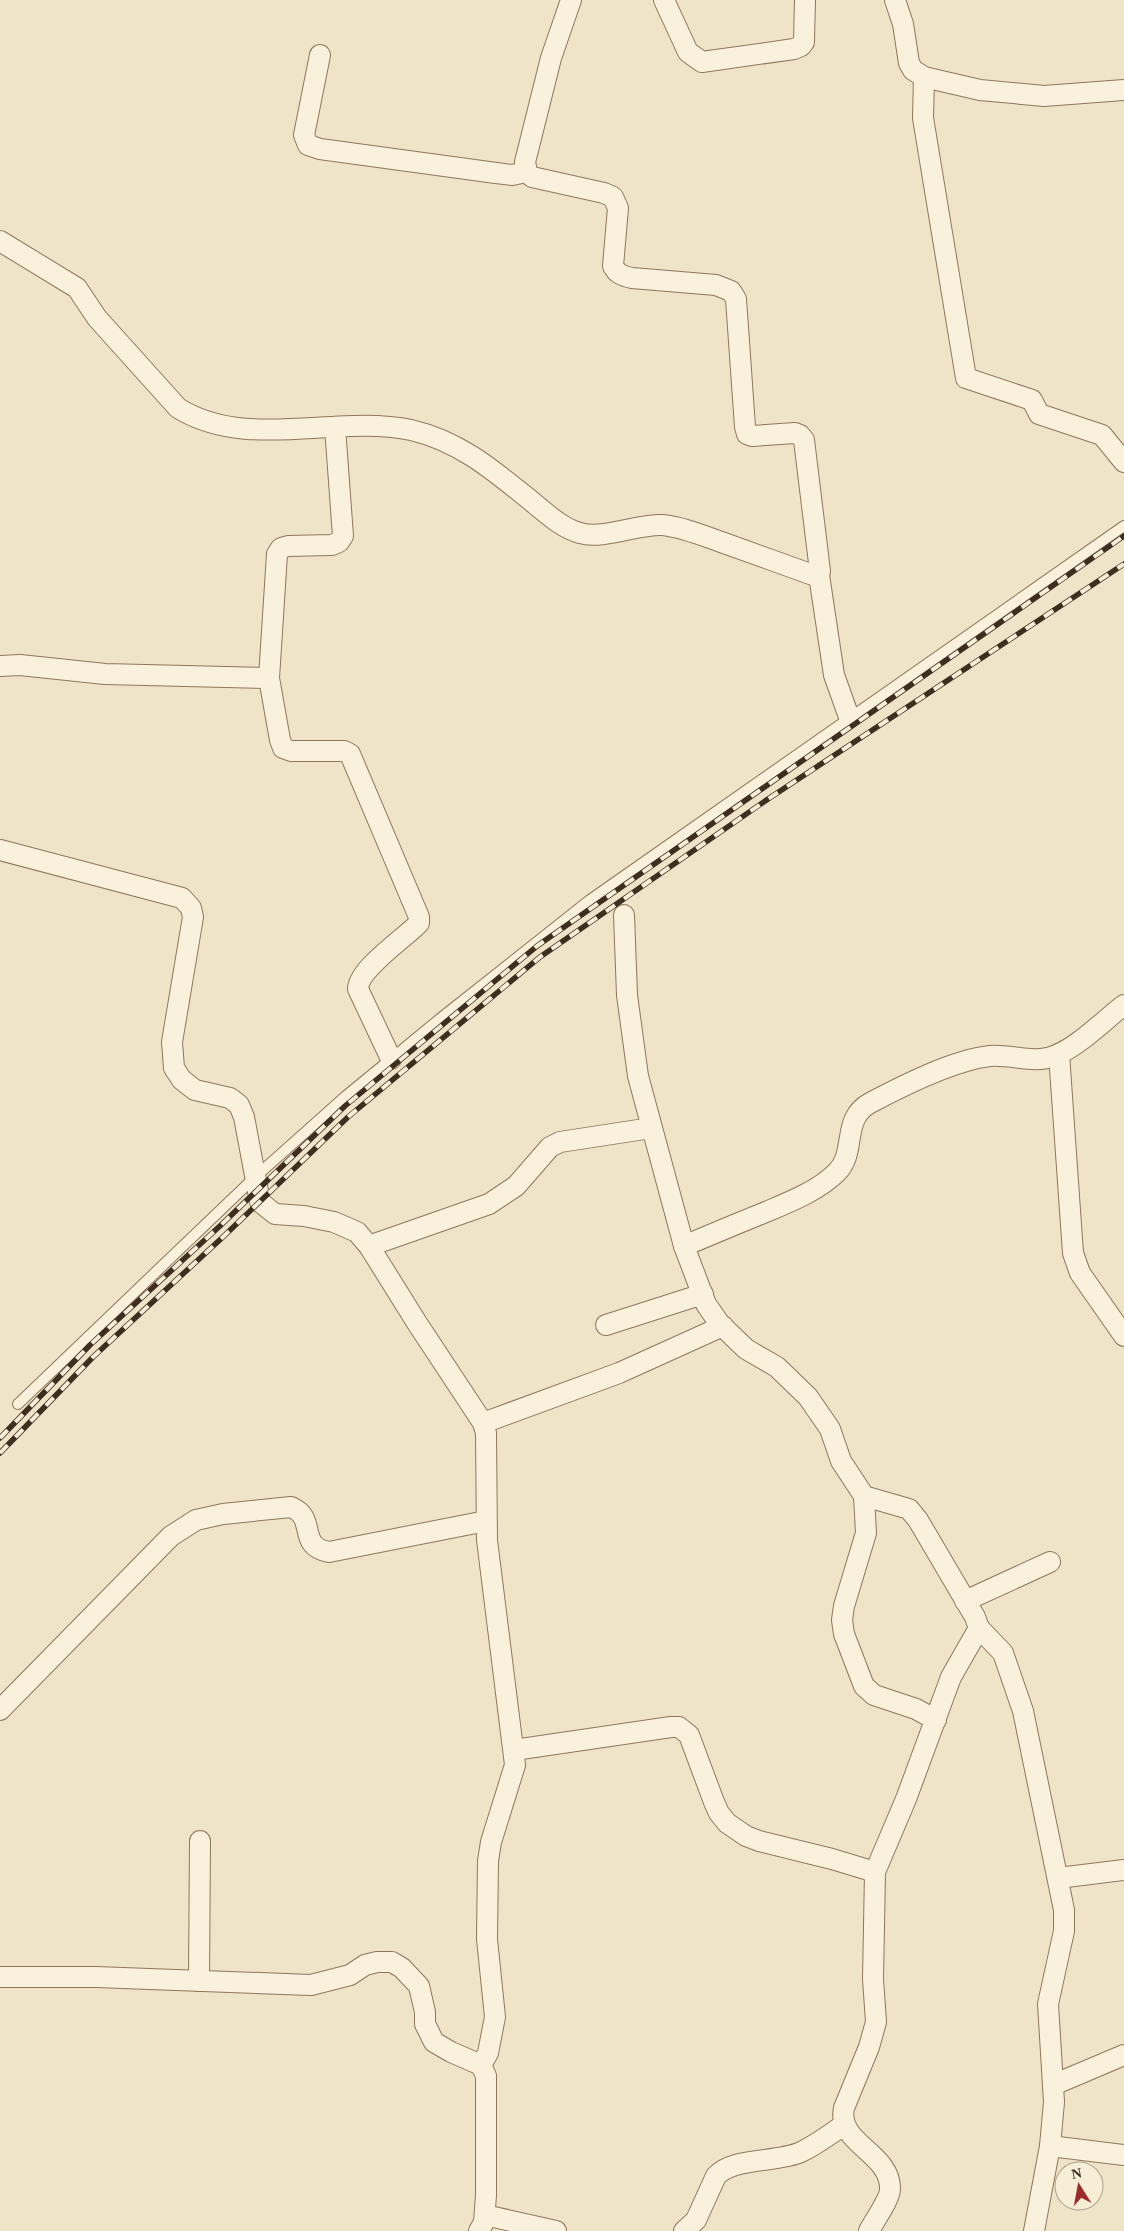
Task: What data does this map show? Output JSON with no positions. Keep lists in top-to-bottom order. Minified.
{"north":"top"}
